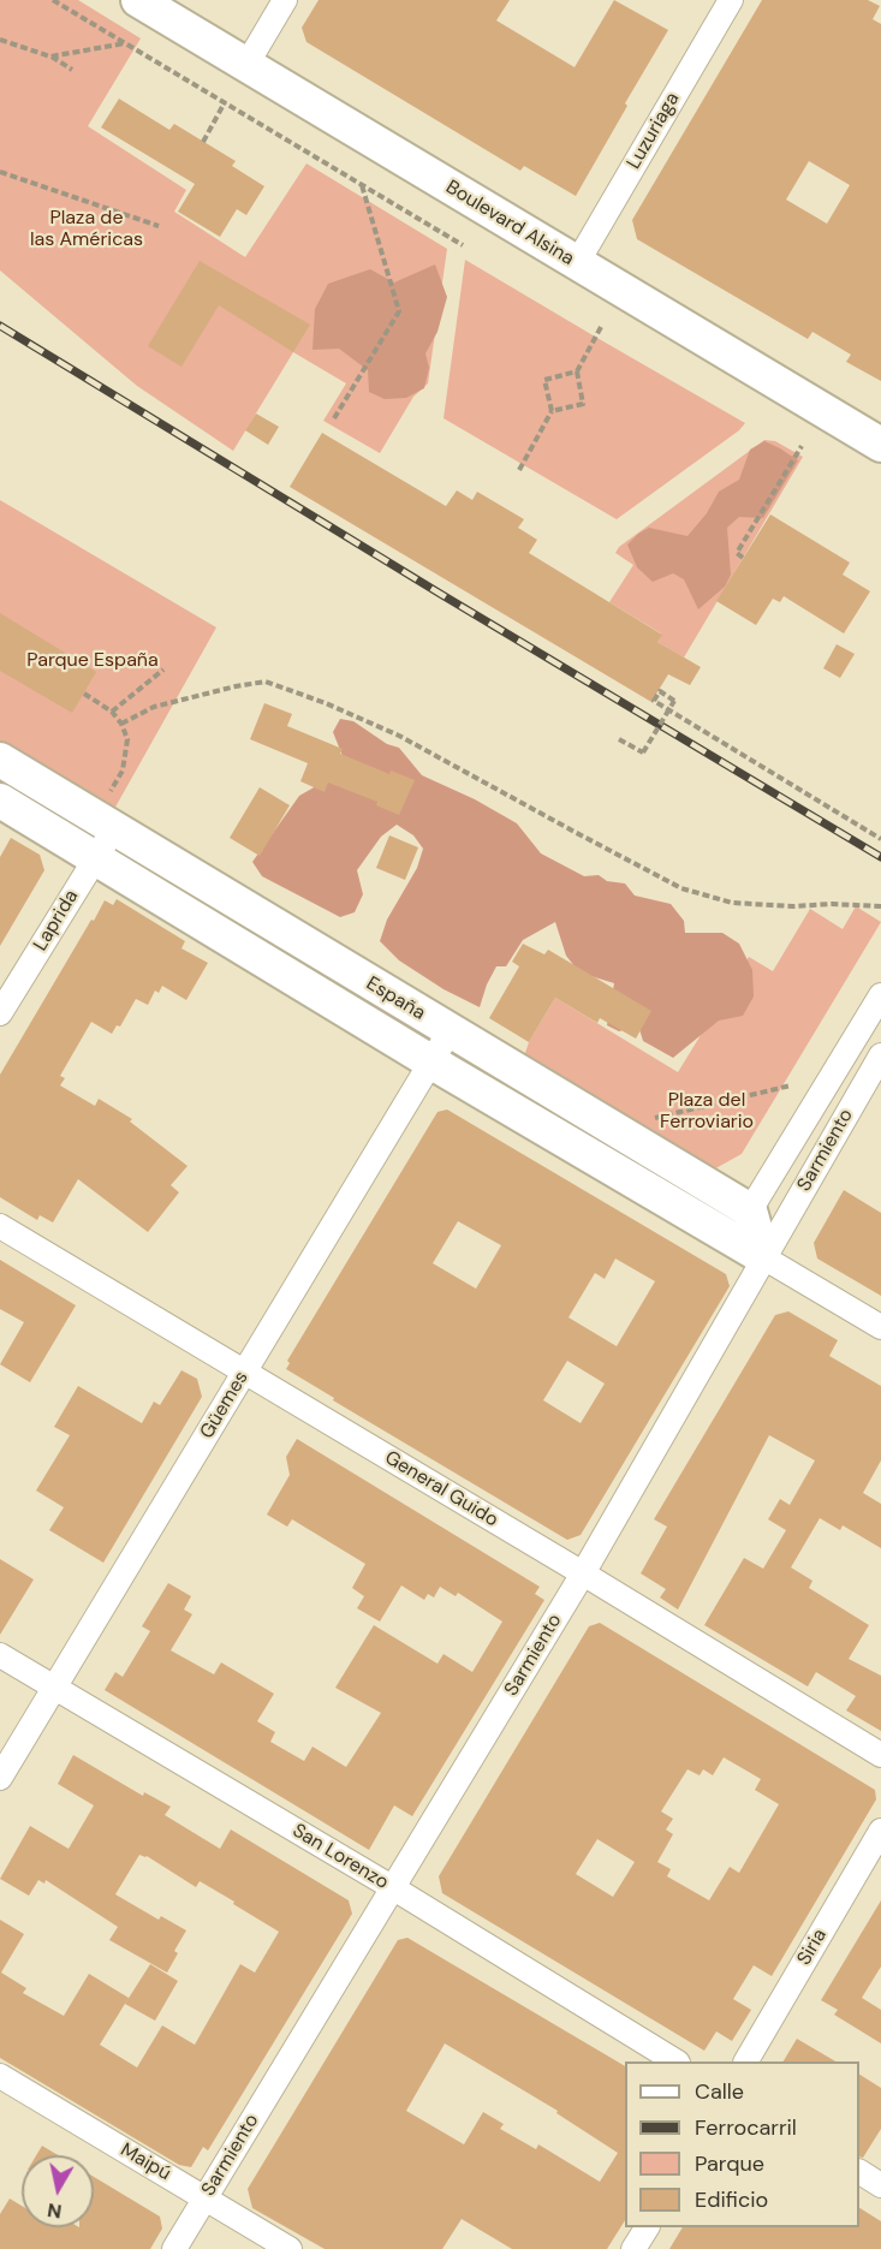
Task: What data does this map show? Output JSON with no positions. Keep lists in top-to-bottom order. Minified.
{"streets":{"street":["Luzuriaga","Boulevard Alsina","Laprida","España","Sarmiento","Güemes","General Guido","San Lorenzo","Siria","Maipú"]},"crossings":[["Luzuriaga","Boulevard Alsina"],["Laprida","España"],["España","Sarmiento"],["España","Güemes"],["Sarmiento","General Guido"],["Sarmiento","San Lorenzo"],["Sarmiento","Maipú"],["Güemes","General Guido"],["Güemes","San Lorenzo"]],"parks":["Plaza de las Américas","Parque España","Plaza del Ferroviario"],"legend":["Calle","Ferrocarril","Parque","Edificio"],"north":"bottom"}
